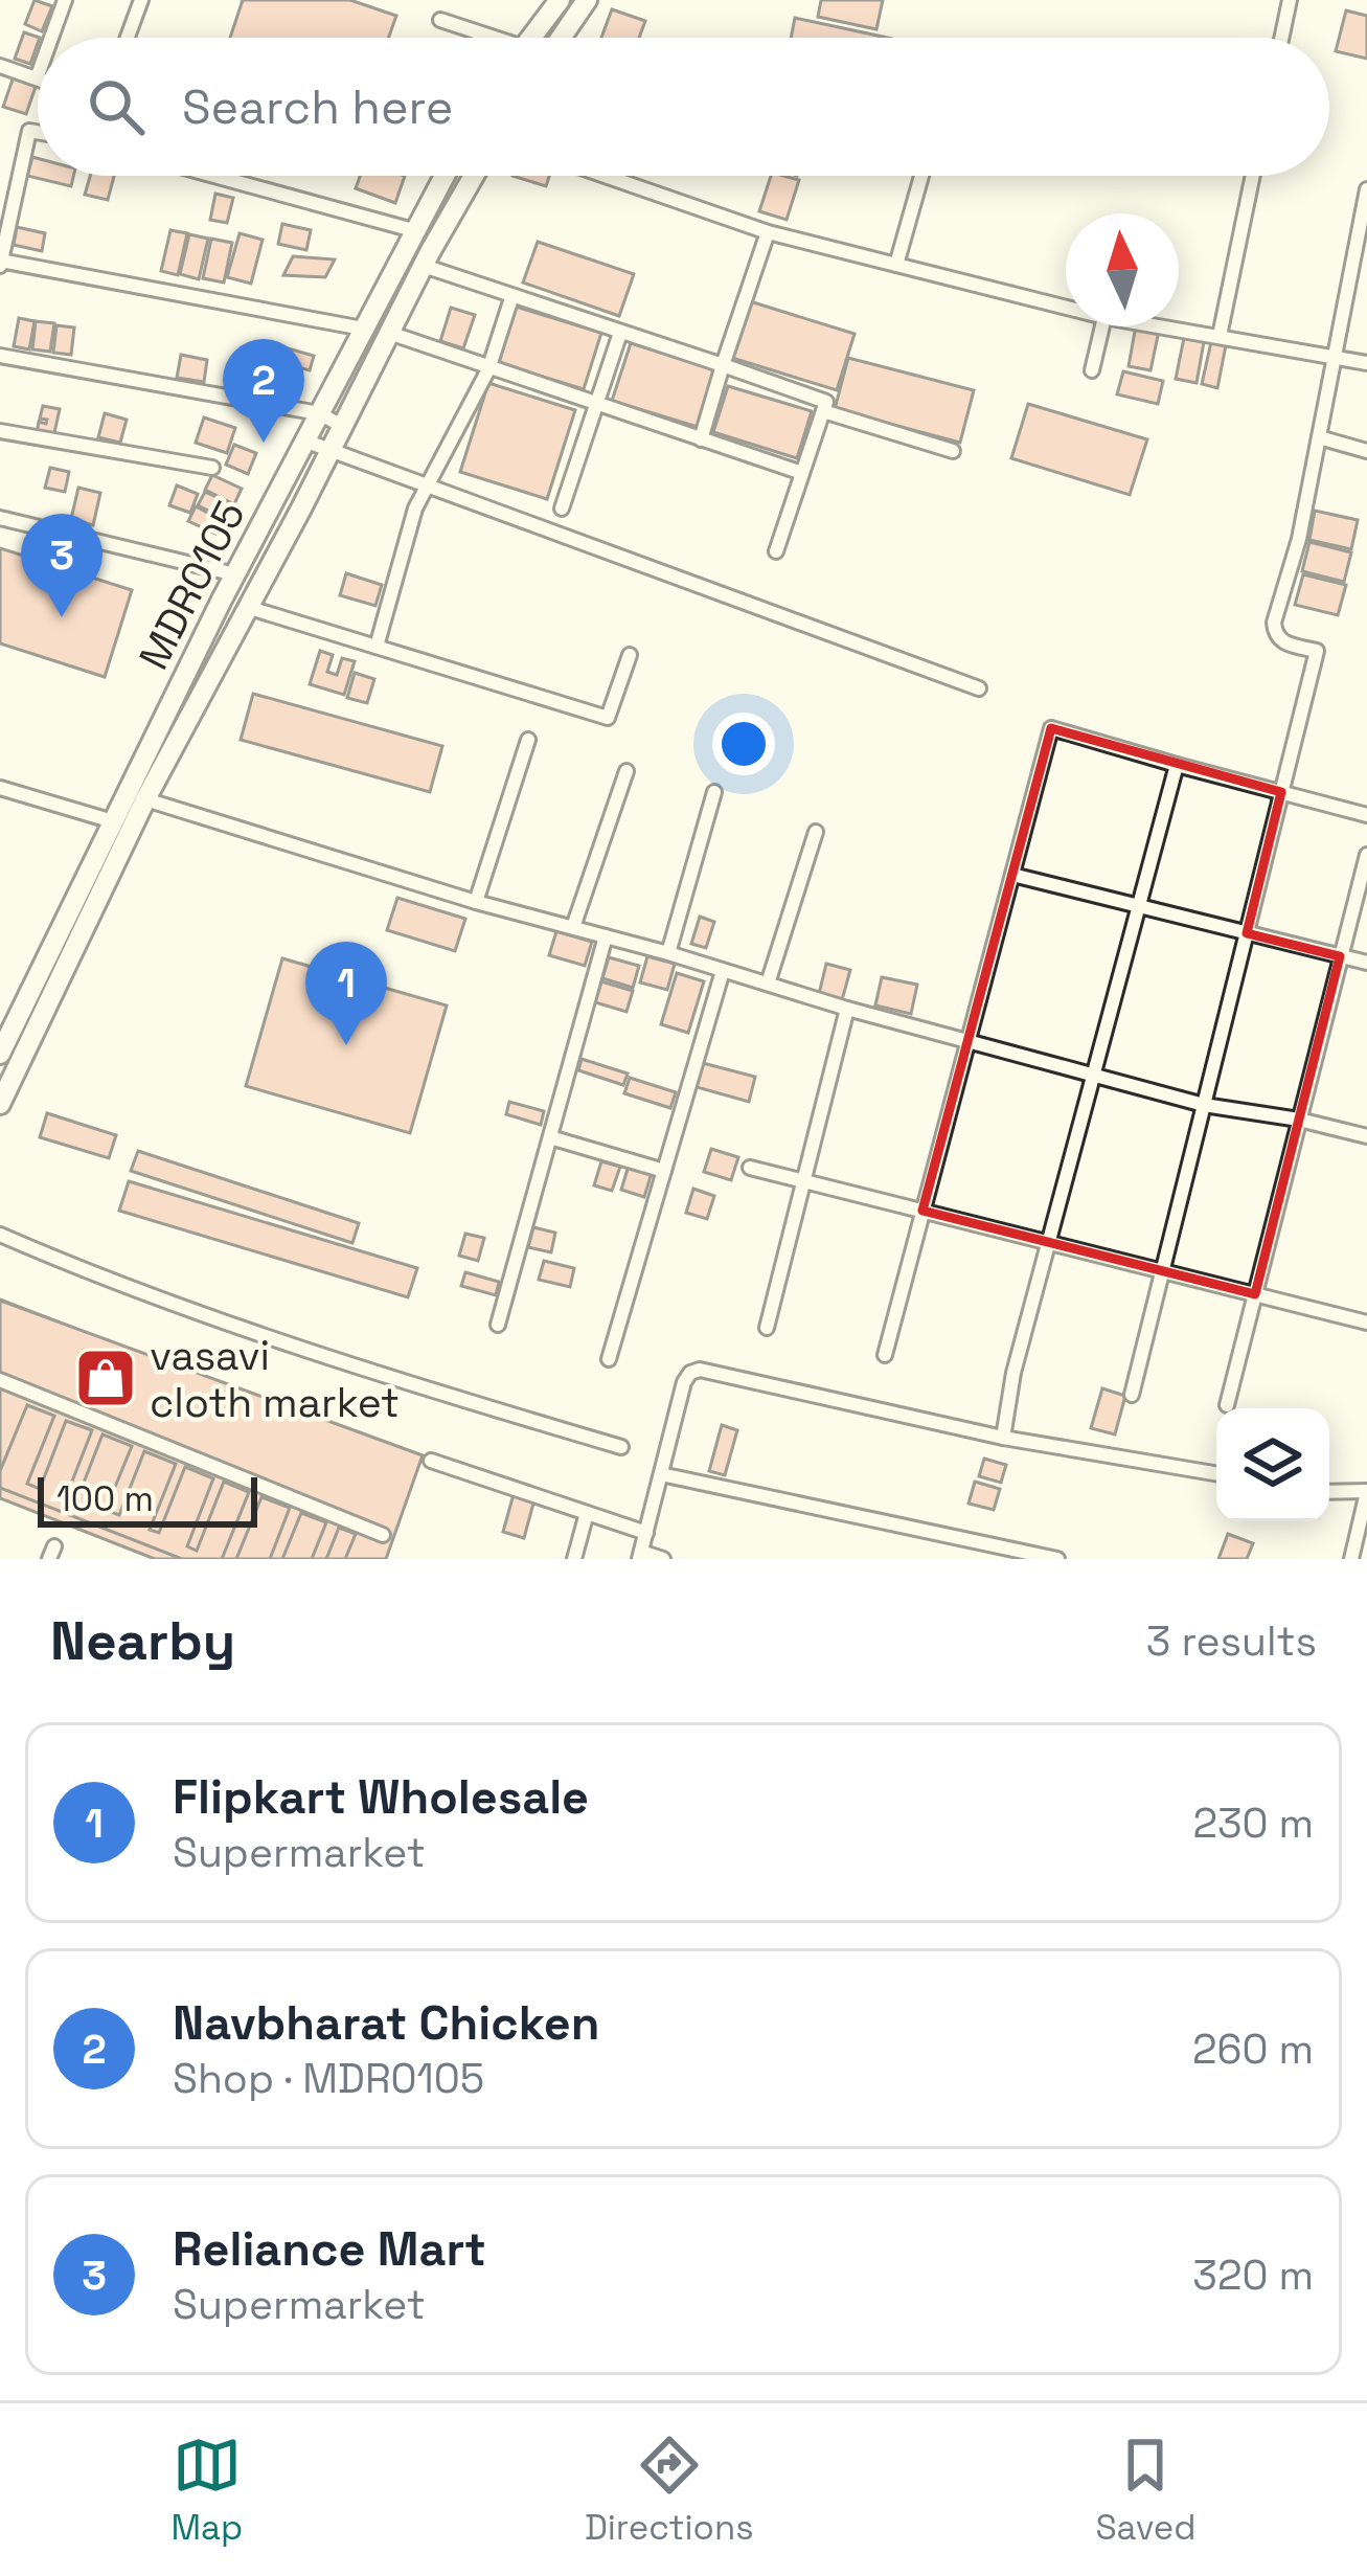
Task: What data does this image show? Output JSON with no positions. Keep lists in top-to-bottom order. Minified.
{"streets":{"main road":["MDR0105"]},"places":{"shop":["vasavi cloth market"]},"scale_bar":"100 m","north":"top","page":{"search":"Search here","pins":["2","3","1"],"scale":"100 m","heading":["Nearby","3 results"],"list":[{"mark":"1","name":"Flipkart Wholesale","note":"Supermarket","value":"230 m"},{"mark":"2","name":"Navbharat Chicken","note":"Shop · MDR0105","value":"260 m"},{"mark":"3","name":"Reliance Mart","note":"Supermarket","value":"320 m"}],"nav":["Map","Directions","Saved"]}}
